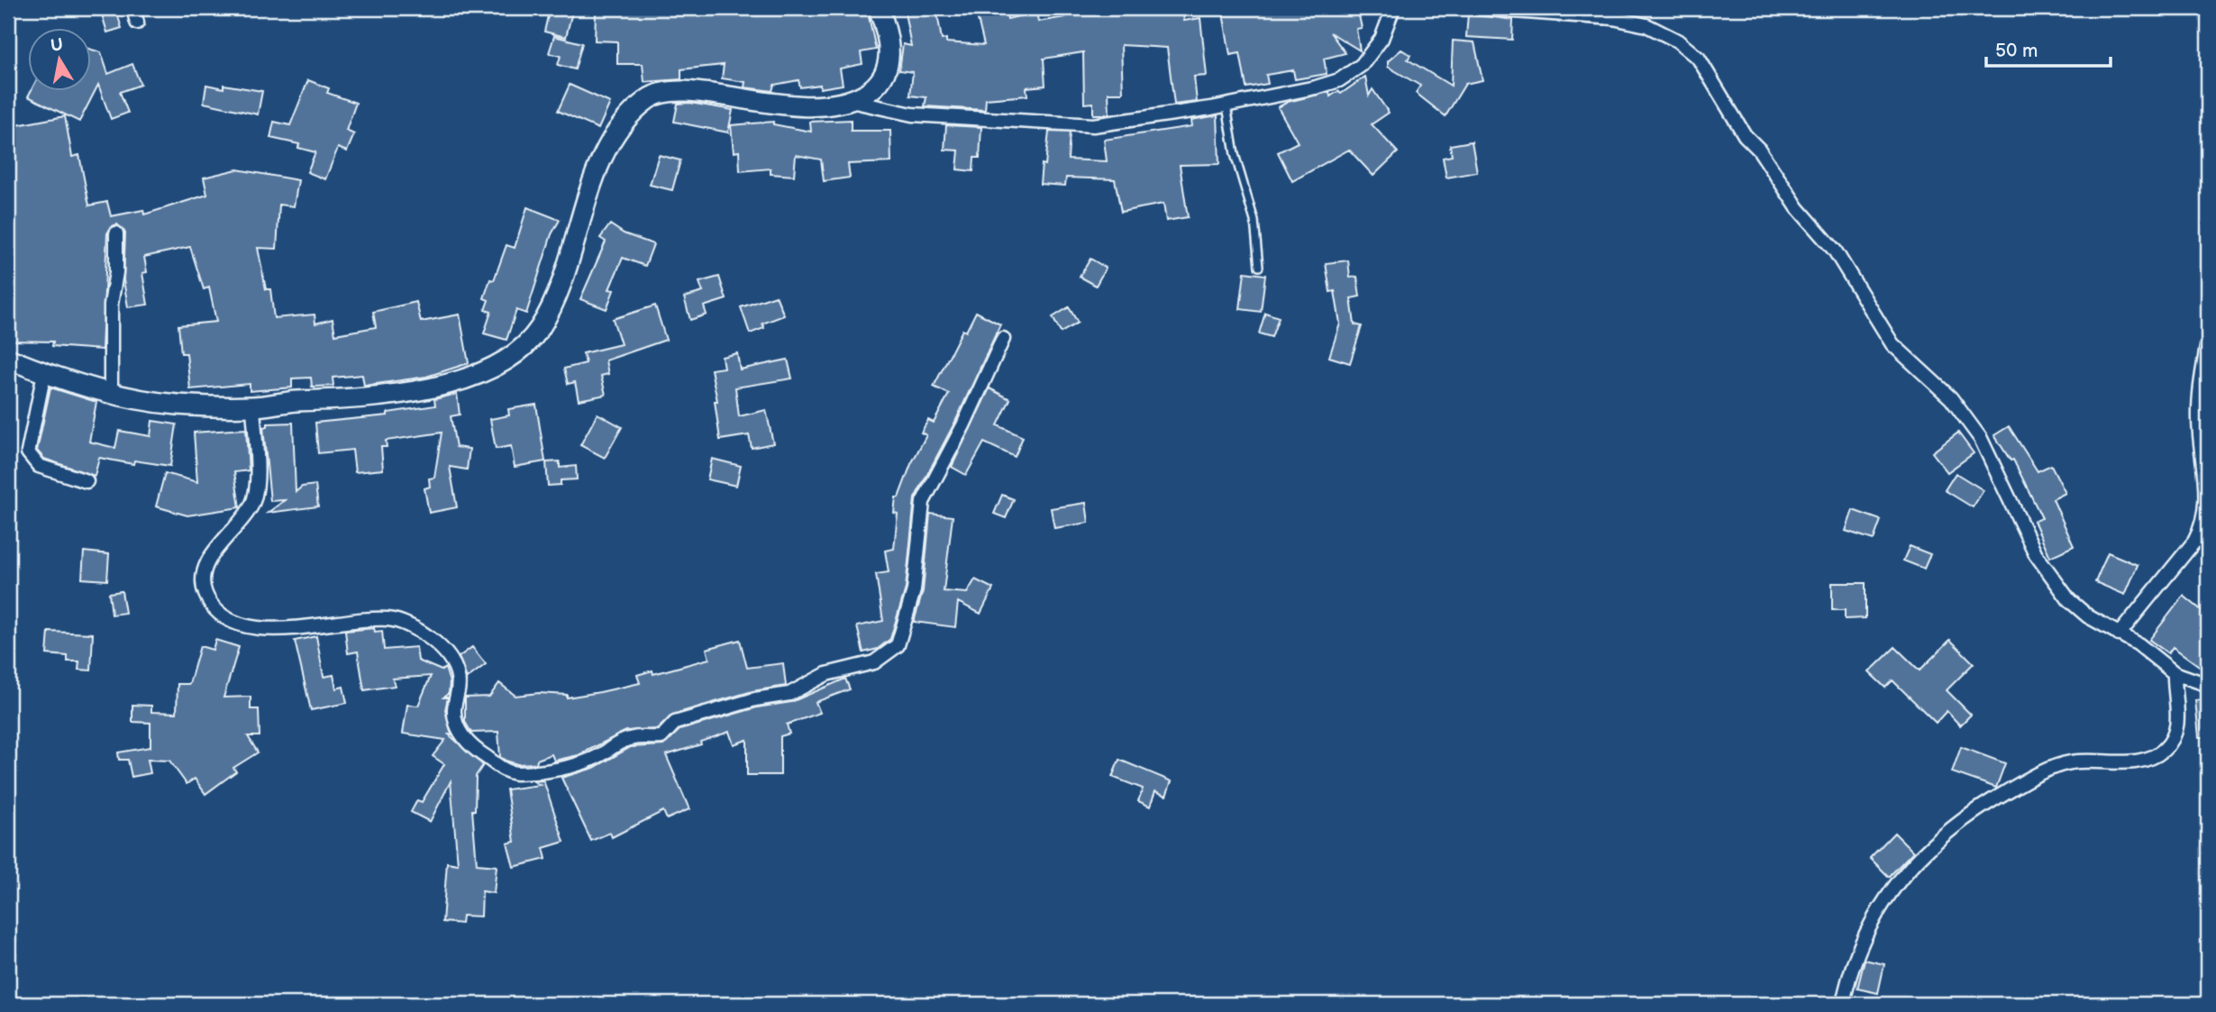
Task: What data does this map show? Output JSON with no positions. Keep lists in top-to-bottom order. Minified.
{"scale_bar":"50 m","north":"top"}
